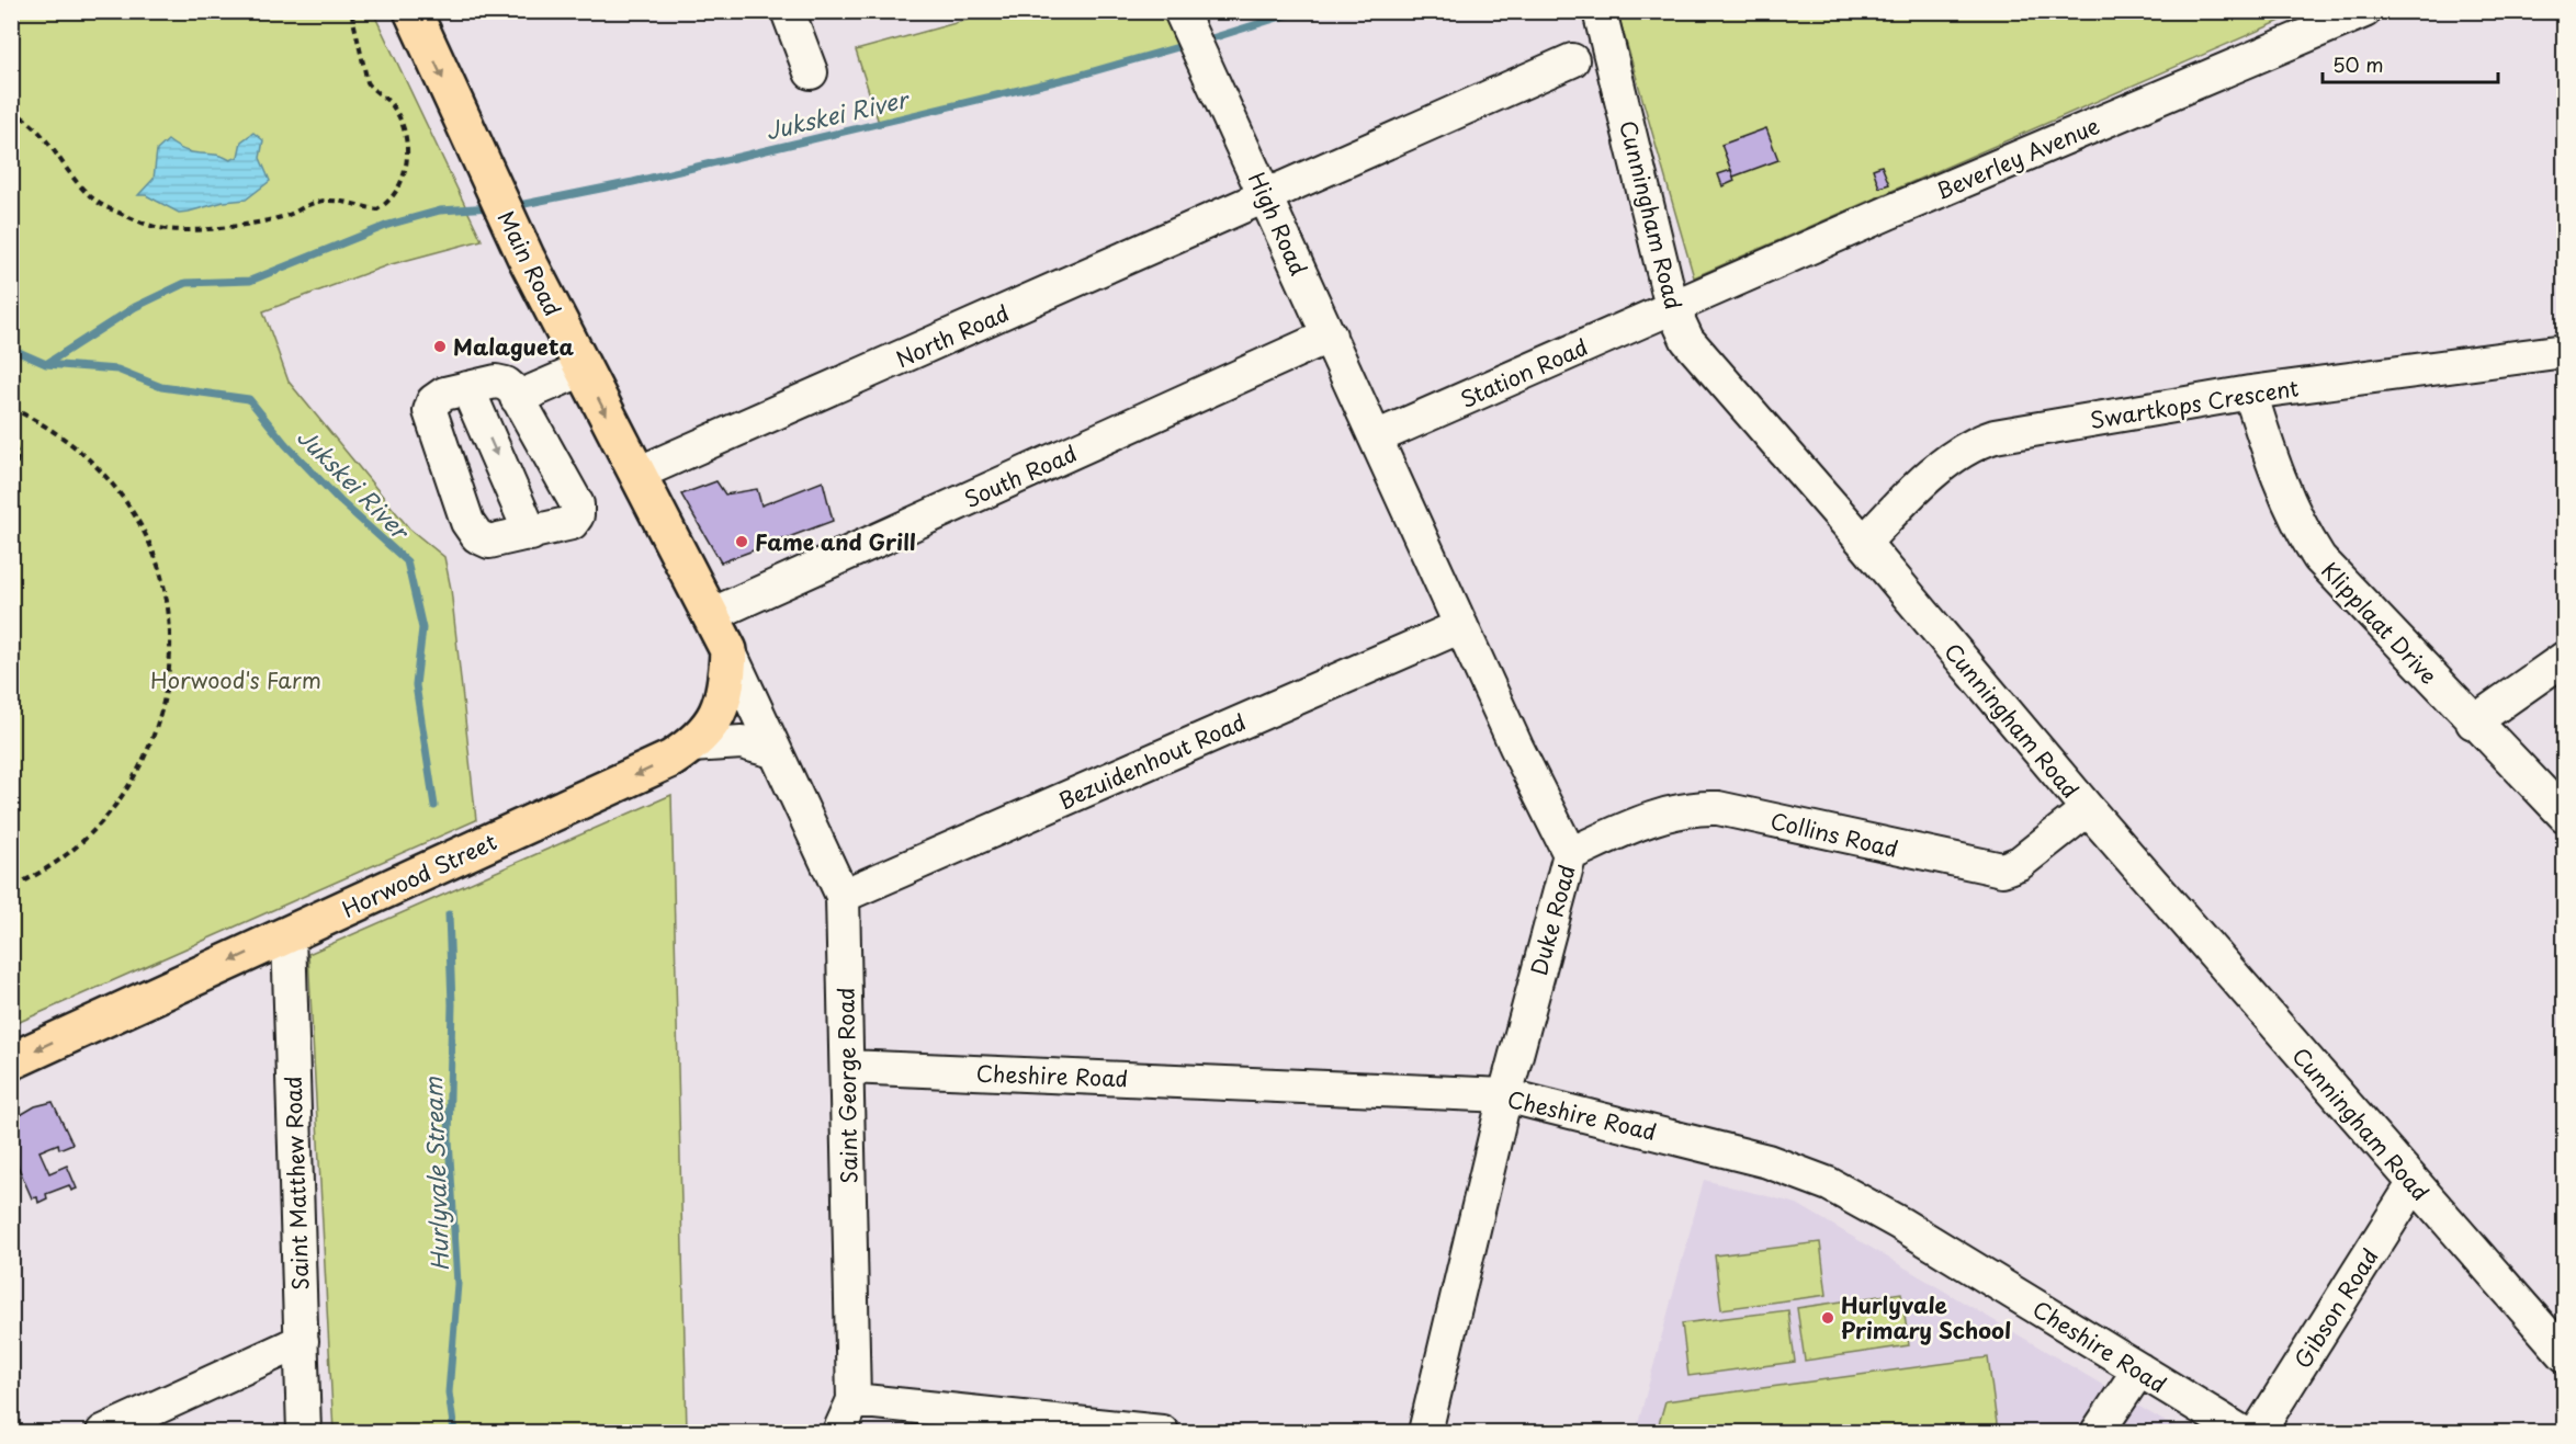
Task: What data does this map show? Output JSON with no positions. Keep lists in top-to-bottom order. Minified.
{"streets":{"main road":["Main Road","Horwood Street"],"street":["Beverley Avenue","Cunningham Road","High Road","North Road","Station Road","Swartkops Crescent","South Road","Klipplaat Drive","Bezuidenhout Road","Collins Road","Duke Road","Cheshire Road","Saint George Road","Saint Matthew Road","Gibson Road"]},"crossings":[["Beverley Avenue","Cunningham Road"],["Beverley Avenue","Station Road"],["Cunningham Road","Station Road"],["Cunningham Road","Swartkops Crescent"],["Cunningham Road","Collins Road"],["Cunningham Road","Gibson Road"],["High Road","North Road"],["High Road","Station Road"],["High Road","South Road"],["High Road","Duke Road"],["Main Road","North Road"],["Main Road","South Road"],["Main Road","Horwood Street"],["Station Road","Duke Road"],["Swartkops Crescent","Klipplaat Drive"],["South Road","Horwood Street"],["Bezuidenhout Road","Duke Road"],["Bezuidenhout Road","Saint George Road"],["Collins Road","Duke Road"],["Horwood Street","Saint George Road"],["Horwood Street","Saint Matthew Road"],["Duke Road","Cheshire Road"],["Cheshire Road","Saint George Road"]],"one_way":["Main Road","Horwood Street"],"water":["Jukskei River","Hurlyvale Stream"],"parks":["Horwood's Farm"],"places":["Malagueta","Fame and Grill","Hurlyvale Primary School"],"scale_bar":"50 m"}
